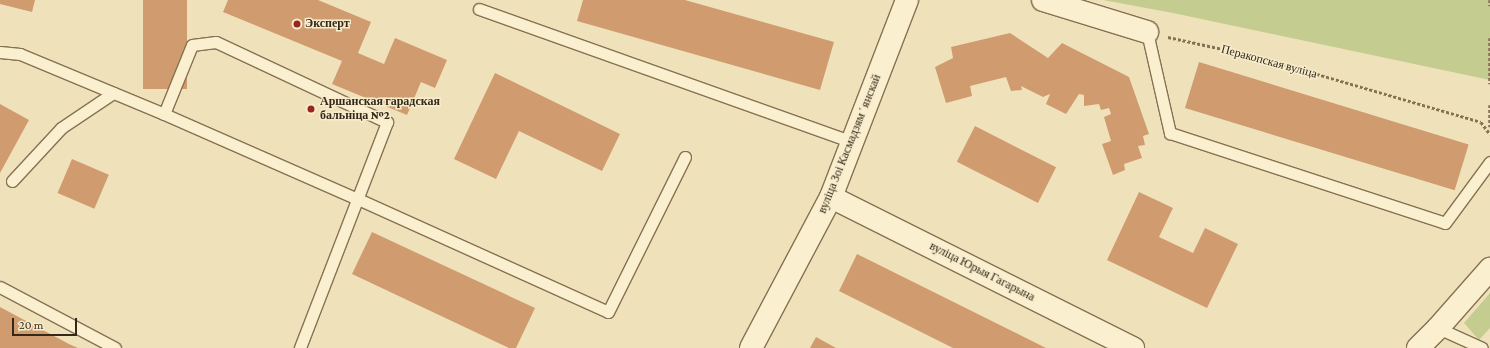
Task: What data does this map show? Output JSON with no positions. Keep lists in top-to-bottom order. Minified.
{"streets":{"street":["вуліца Зоі Касмадзямʼянскай","вуліца Юрыя Гагарына"],"path":["Перакопская вуліца"]},"crossings":[["вуліца Зоі Касмадзямʼянскай","вуліца Юрыя Гагарына"]],"places":["Эксперт","Аршанская гарадская бальніца №2"],"scale_bar":"20 m"}
